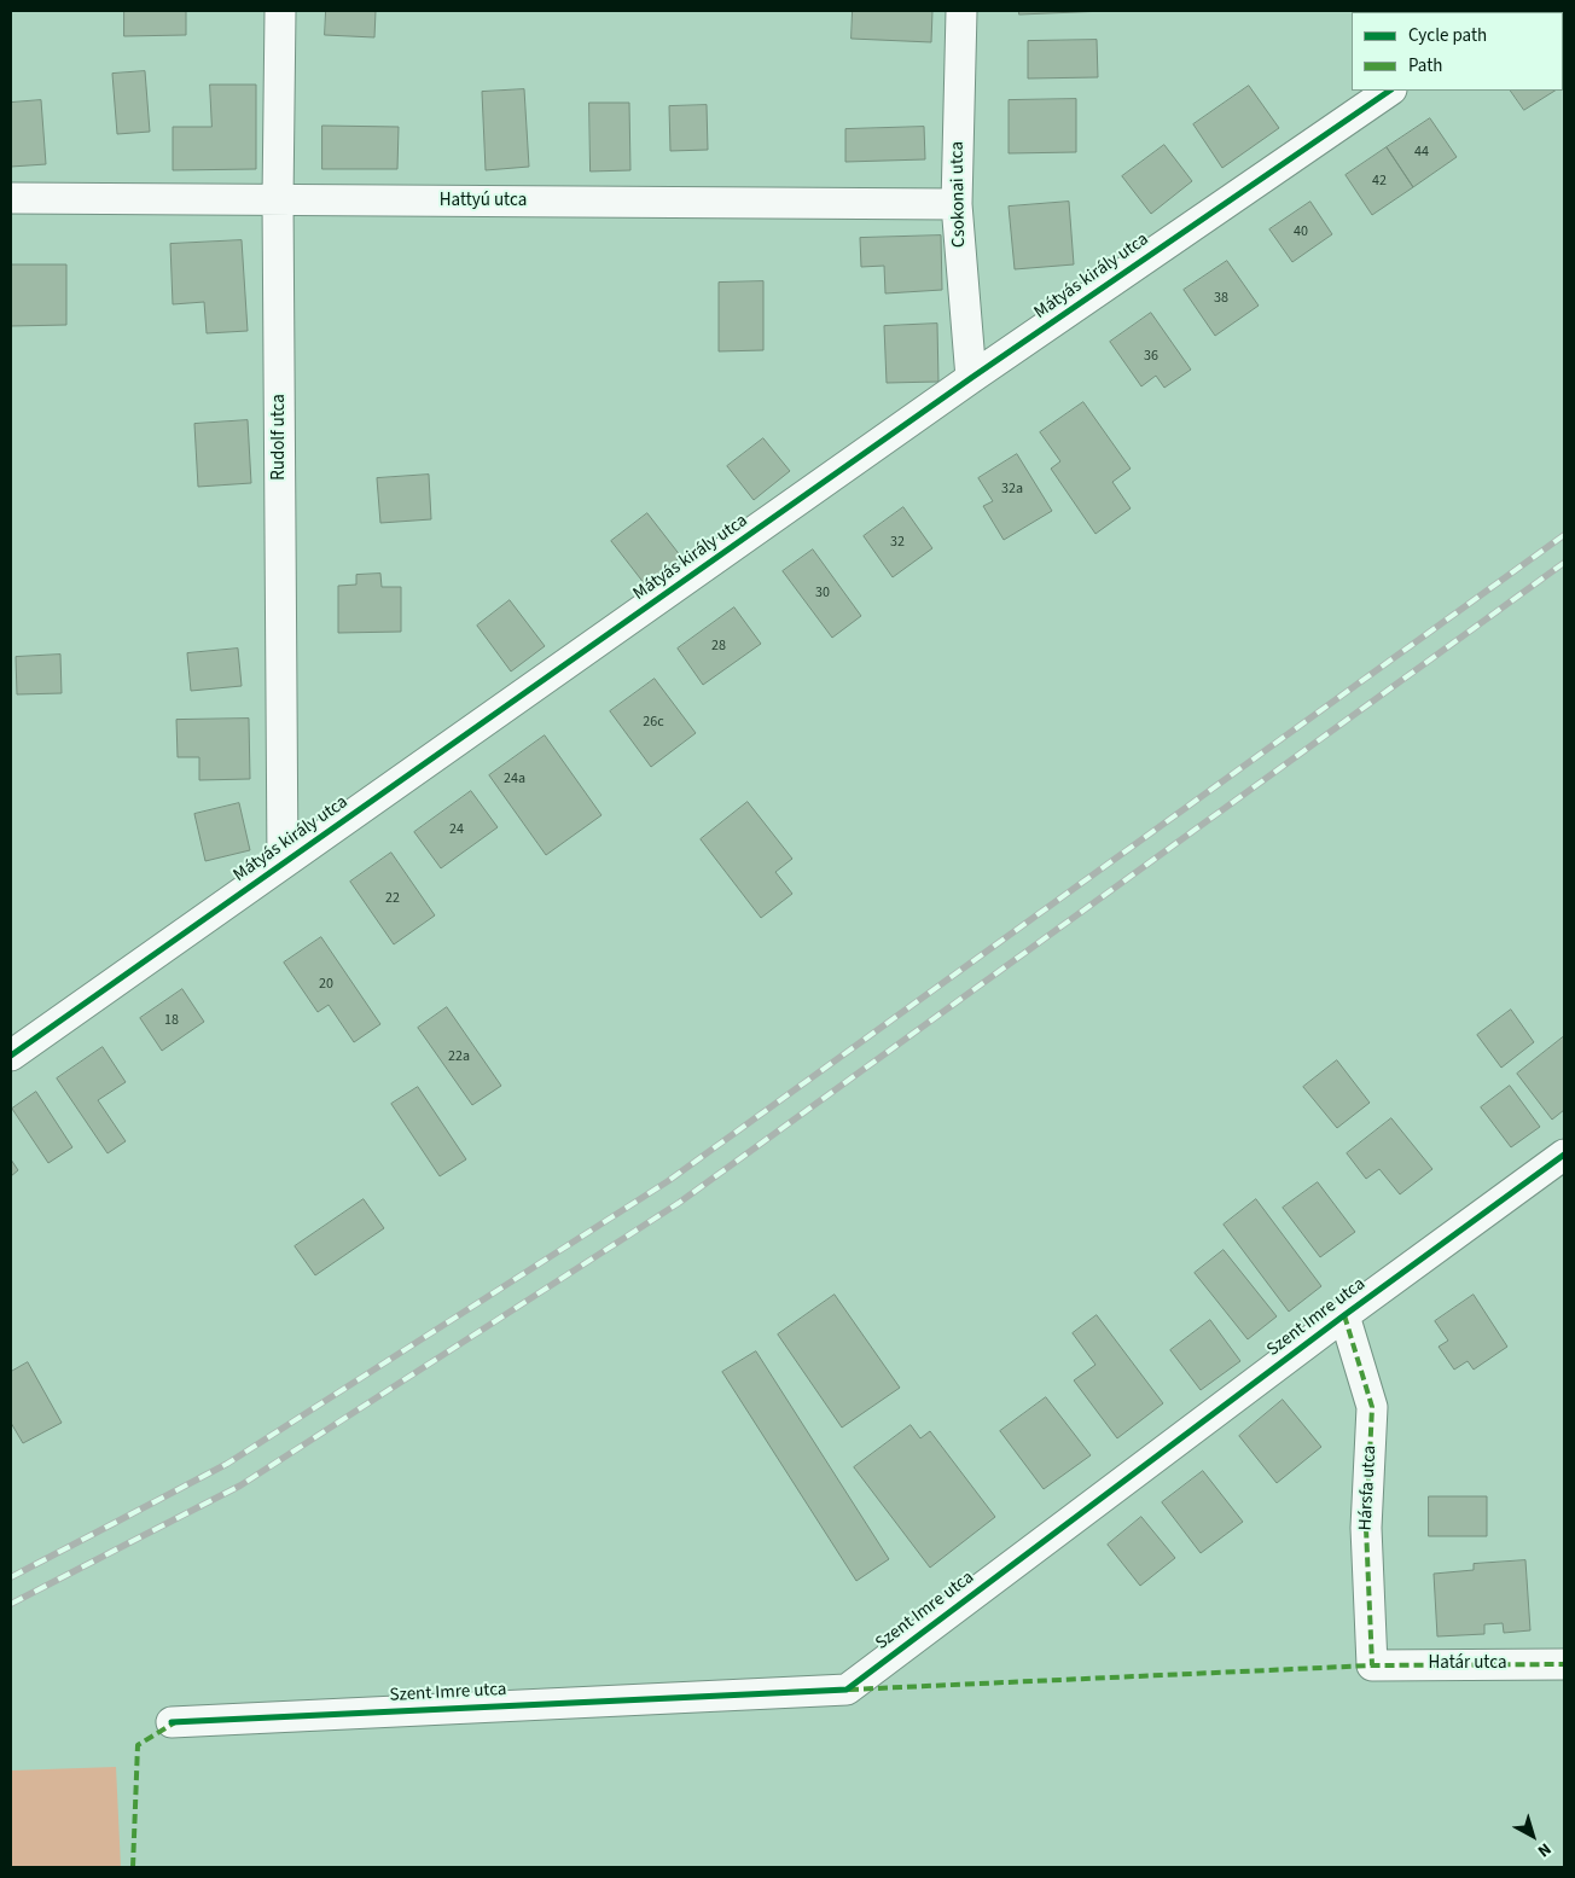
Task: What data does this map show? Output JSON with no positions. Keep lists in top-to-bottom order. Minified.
{"streets":{"street":["Csokonai utca","Hattyú utca","Mátyás király utca","Rudolf utca","Szent Imre utca","Hársfa utca","Határ utca"]},"crossings":[["Csokonai utca","Hattyú utca"],["Csokonai utca","Mátyás király utca"],["Hattyú utca","Rudolf utca"],["Mátyás király utca","Rudolf utca"],["Szent Imre utca","Hársfa utca"],["Hársfa utca","Határ utca"]],"house_numbers":["44","42","40","38","36","32a","32","30","28","26c","24a","24","22","20","18","22a"],"legend":["Cycle path","Path"],"north":"bottom right"}
